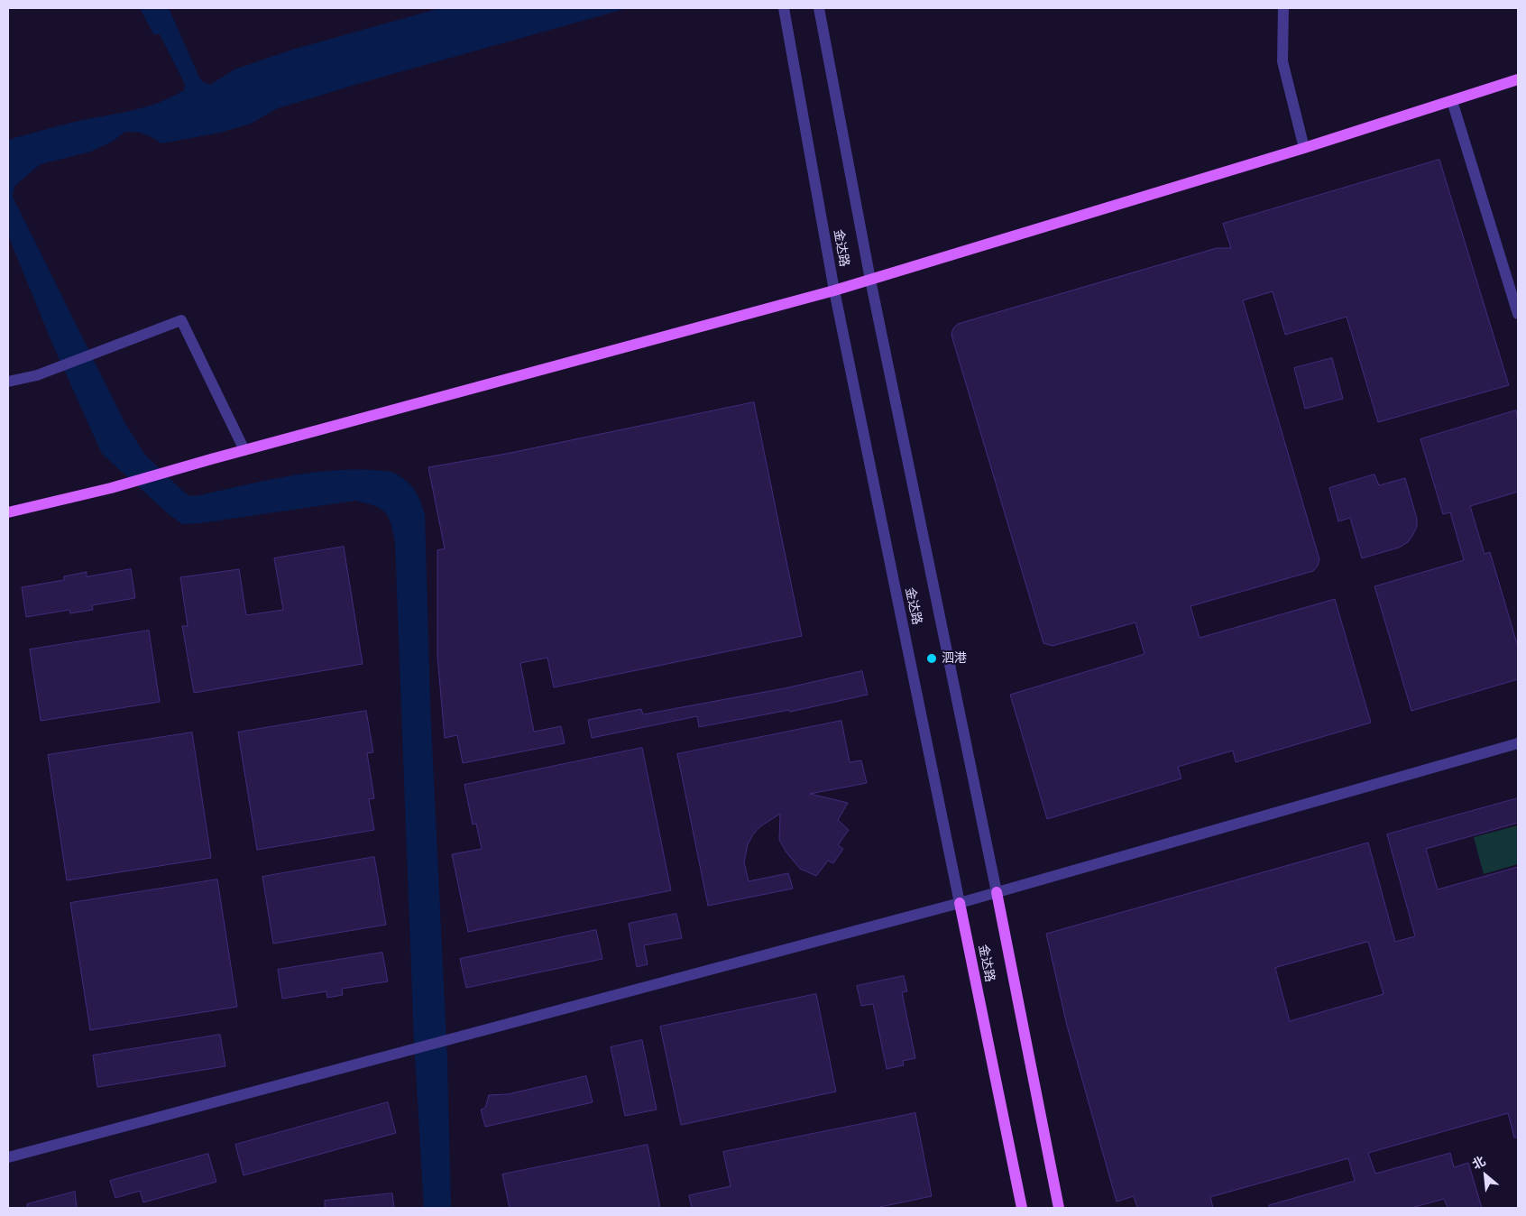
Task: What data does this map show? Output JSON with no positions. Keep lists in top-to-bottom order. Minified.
{"streets":{"main road":["金达路"]},"places":["泗港"],"north":"top left"}
